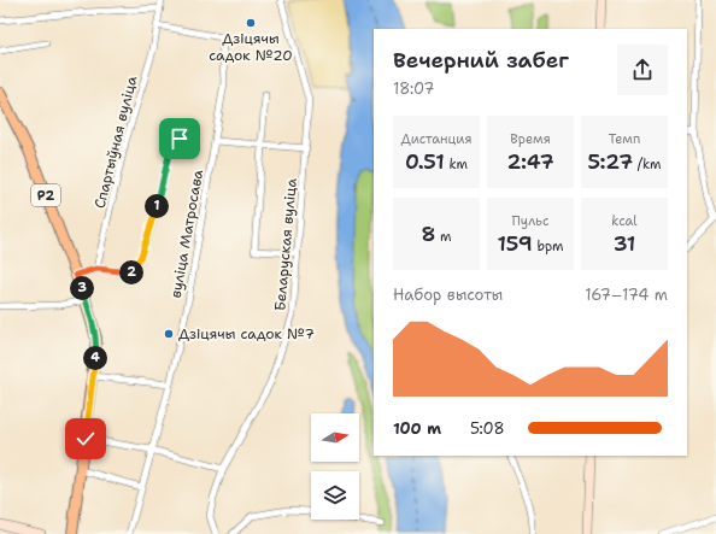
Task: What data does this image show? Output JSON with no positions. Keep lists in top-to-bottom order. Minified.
{"streets":{"main road":["Р2"],"street":["Спартыўная вуліца","вуліца Матросава","Беларуская вуліца"]},"crossings":[["Спартыўная вуліца","вуліца Матросава"]],"places":["Дзіцячы садок №20","Дзіцячы садок №7"],"north":"right","page":{"heading":["Вечерний забег","18:07"],"stats":[["Дистанция","0.51 km"],["Время","2:47"],["Темп","5:27 /km"],["8 m"],["Пульс","159 bpm"],["kcal","31"]],"pins":["1","2","3","4"],"chart":["Набор высоты","167–174 m"],"list":[{"name":"100 m","note":"5:08"}]}}
